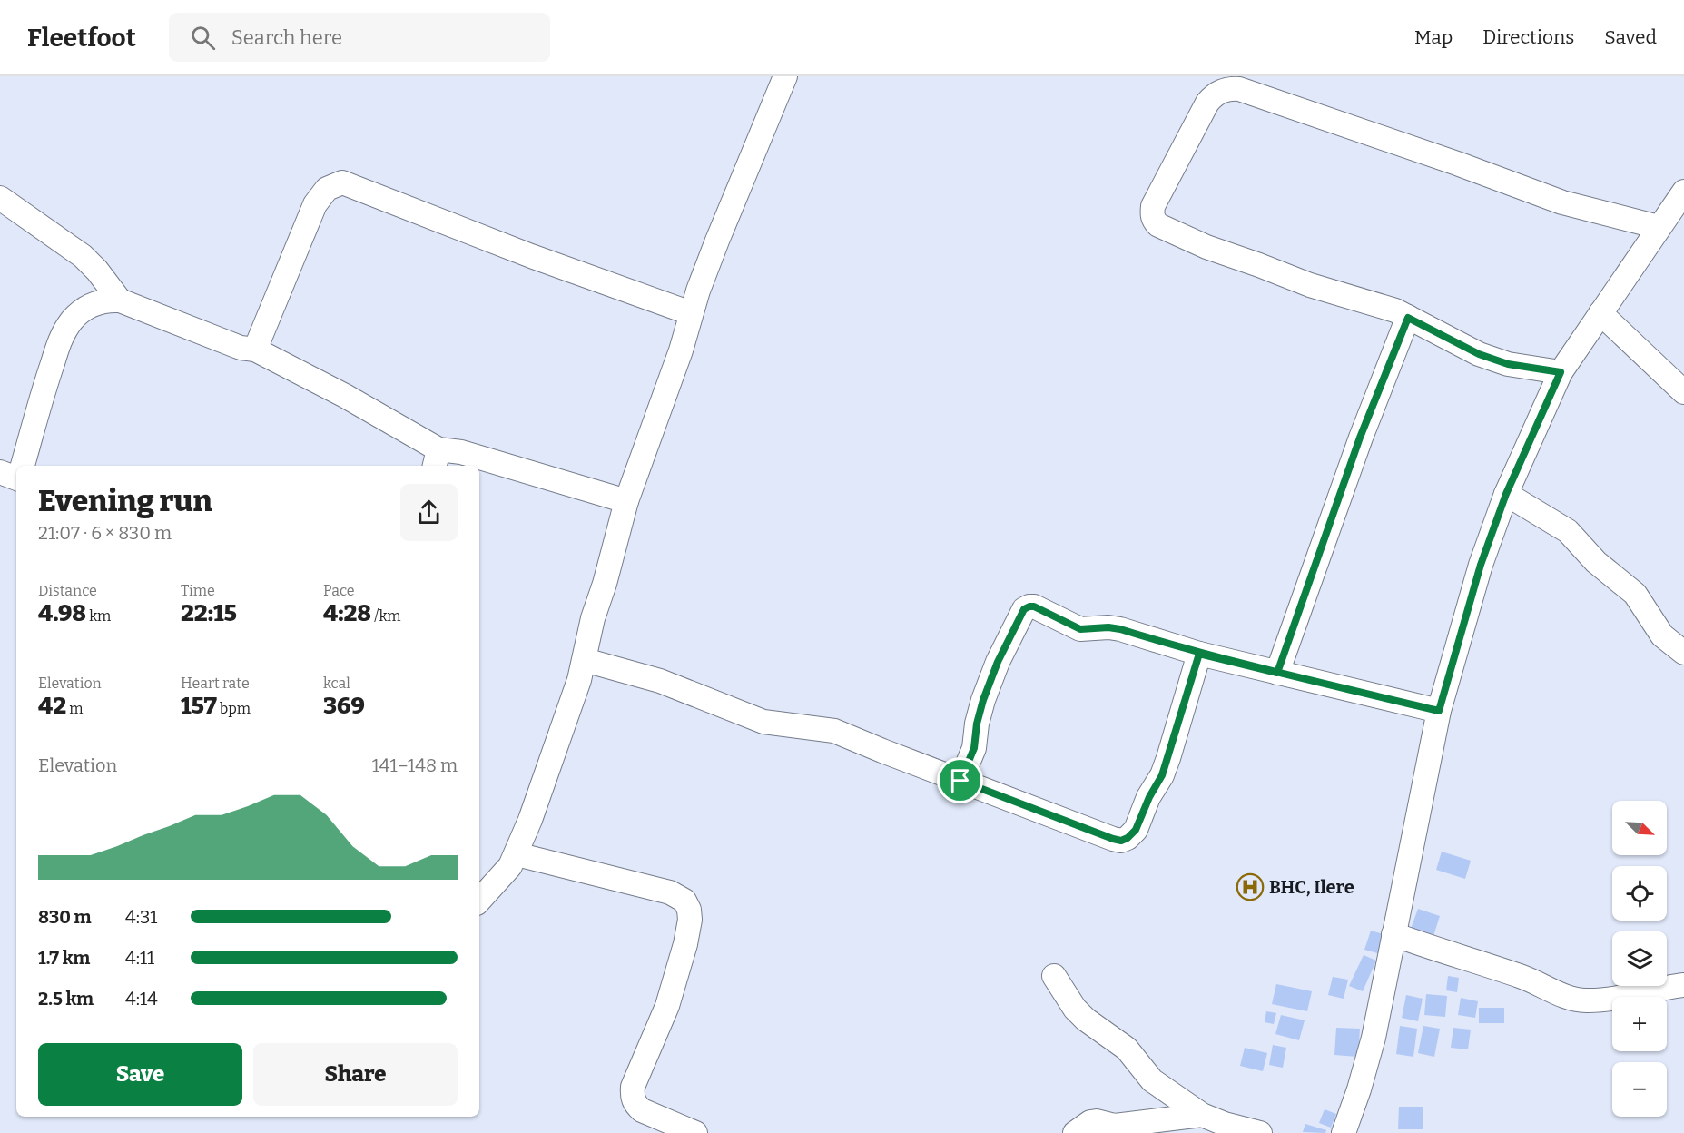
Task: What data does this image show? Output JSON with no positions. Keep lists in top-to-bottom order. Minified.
{"places":{"hospital":["BHC, Ilere"]},"north":"bottom right","page":{"header":"Fleetfoot","search":"Search here","nav":["Map","Directions","Saved"],"heading":["Evening run","21:07 · 6 × 830 m"],"stats":[["Distance","4.98 km"],["Time","22:15"],["Pace","4:28 /km"],["Elevation","42 m"],["Heart rate","157 bpm"],["kcal","369"]],"chart":["Elevation","141–148 m"],"map_buttons":["+","−"],"list":[{"name":"830 m","note":"4:31"},{"name":"1.7 km","note":"4:11"},{"name":"2.5 km","note":"4:14"}],"buttons":["Save","Share"]}}
